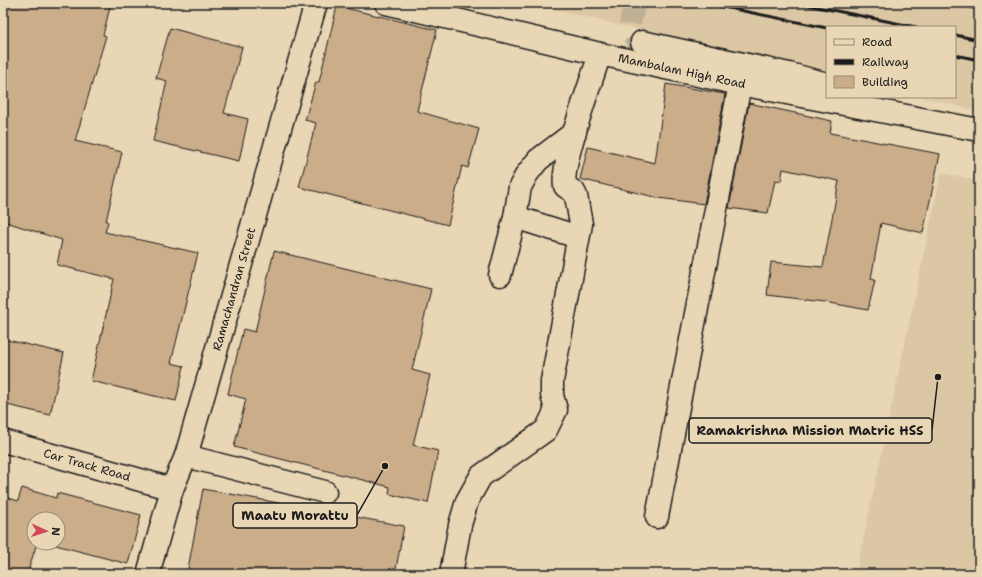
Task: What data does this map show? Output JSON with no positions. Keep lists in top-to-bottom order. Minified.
{"streets":{"street":["Mambalam High Road","Ramachandran Street","Car Track Road"]},"crossings":[["Ramachandran Street","Car Track Road"]],"places":["Ramakrishna Mission Matric HSS","Maatu Morattu"],"legend":["Road","Railway","Building"],"north":"right"}
